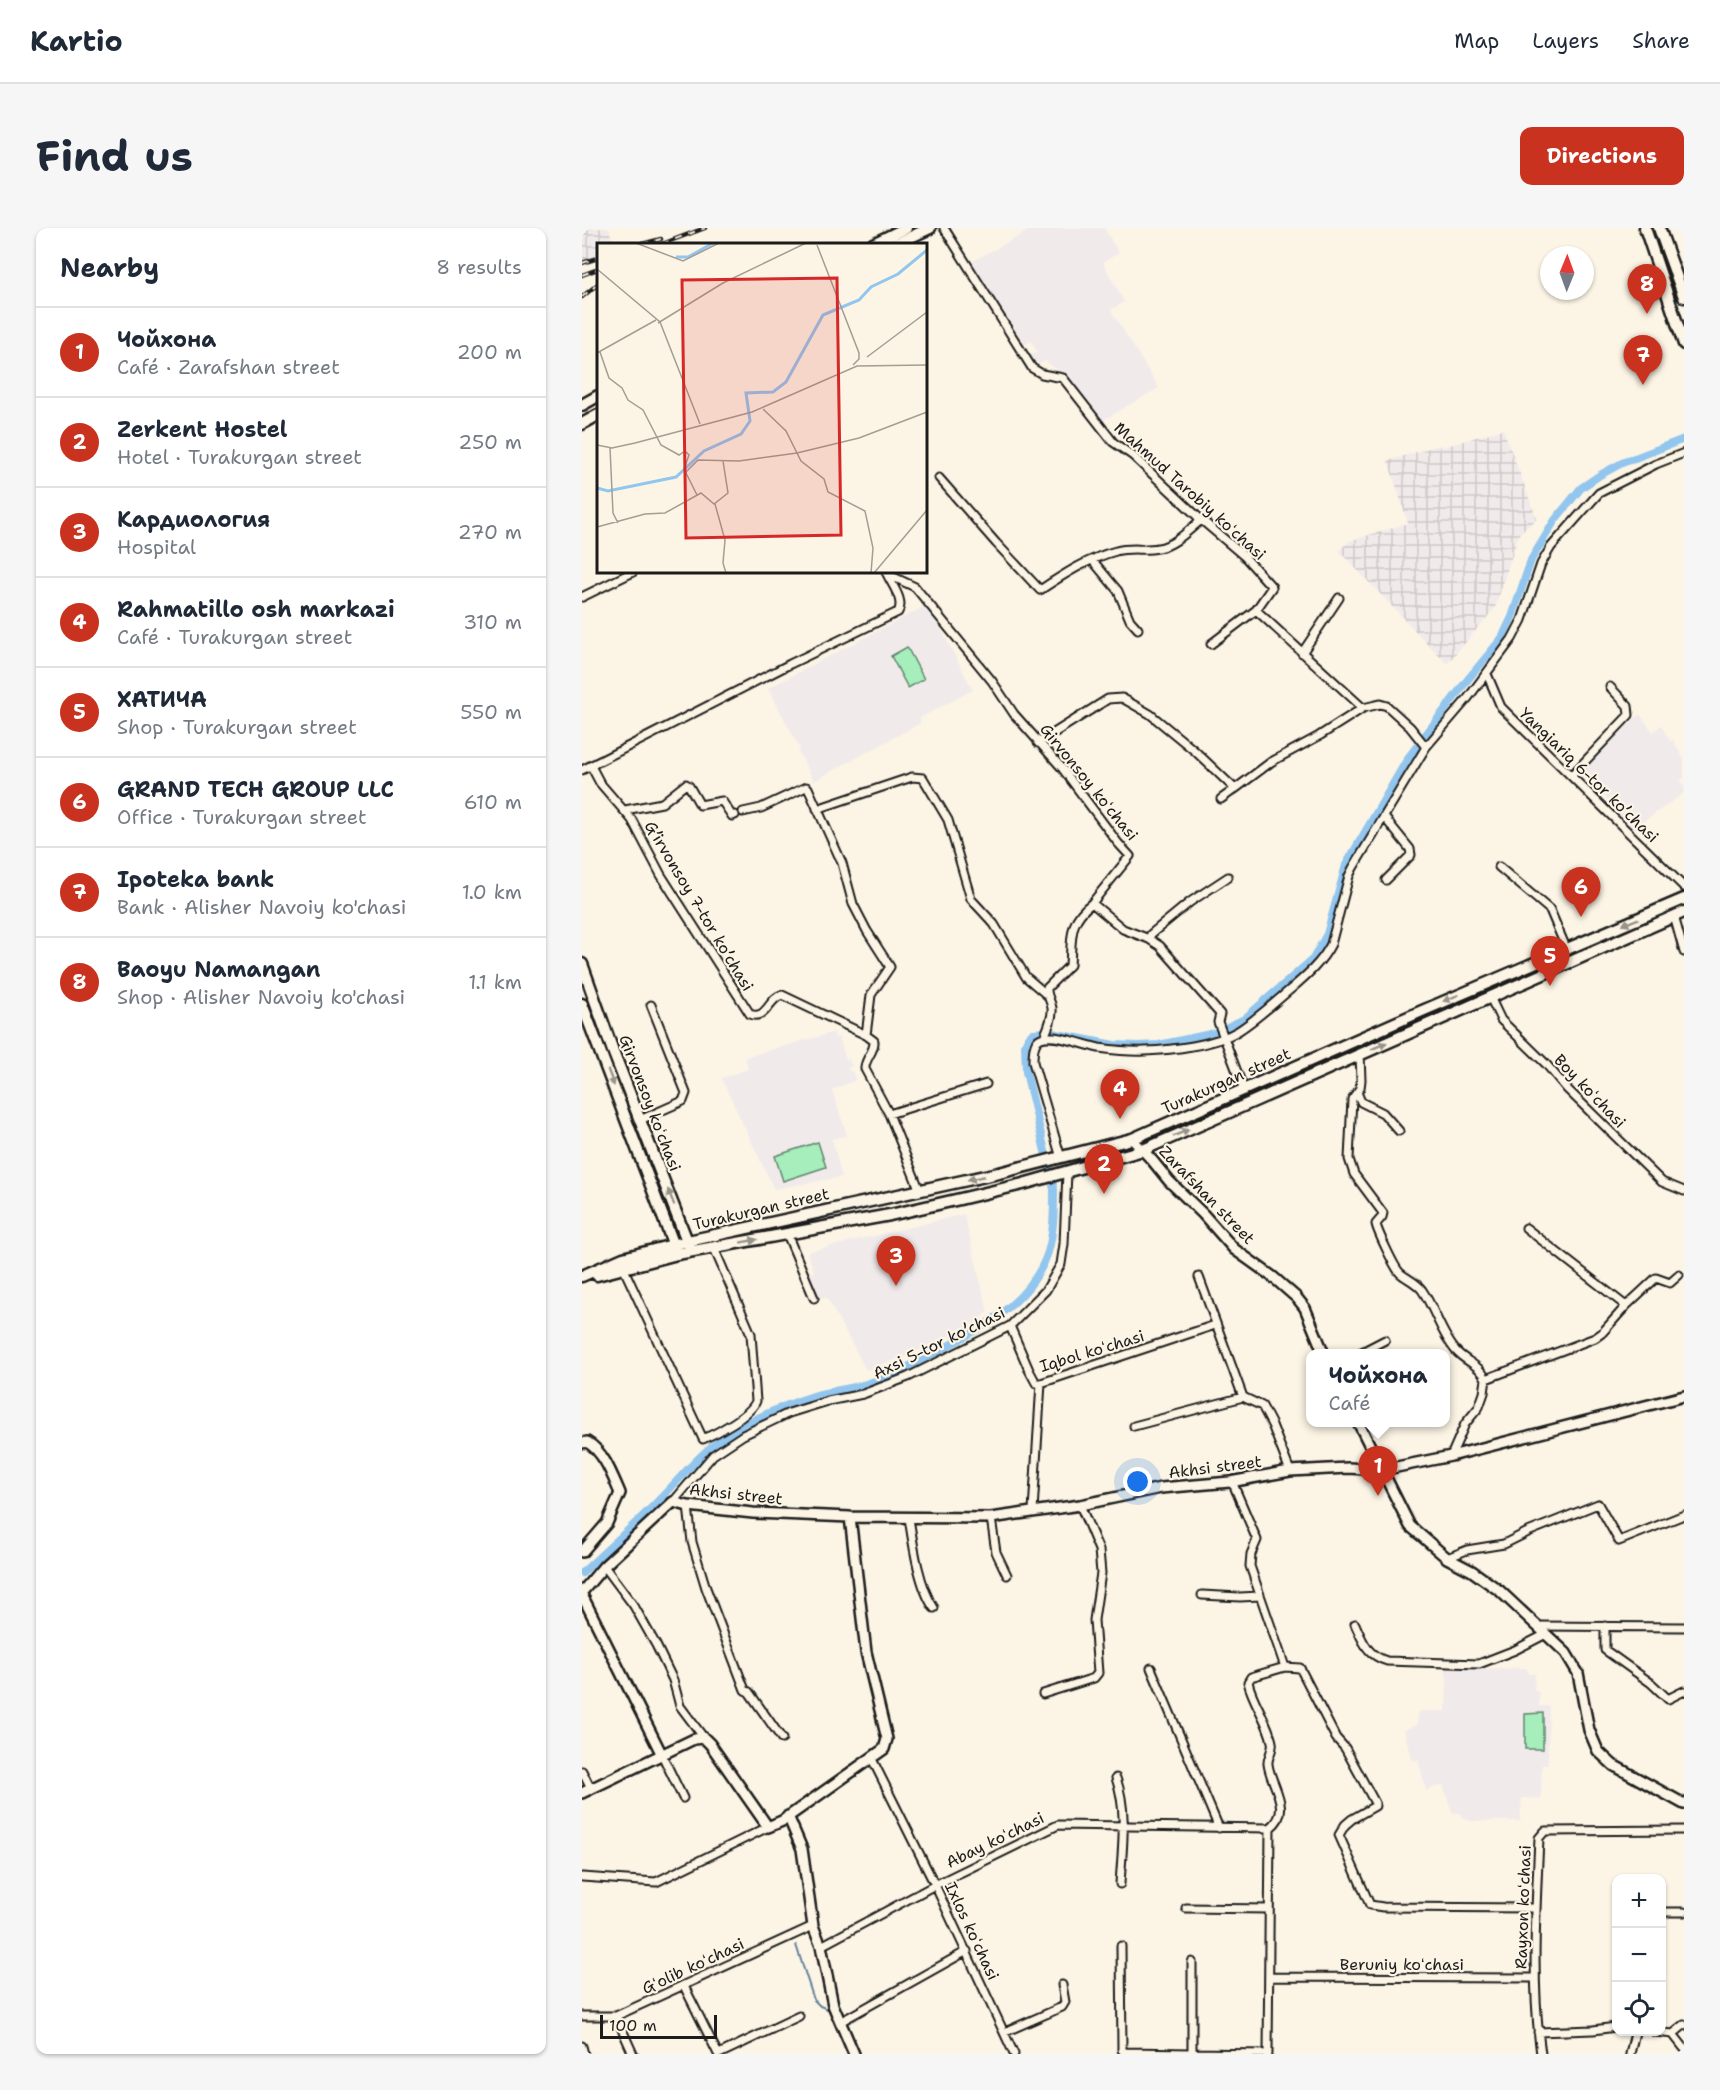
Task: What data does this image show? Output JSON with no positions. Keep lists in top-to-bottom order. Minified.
{"streets":{"main road":["Girvonsoy koʻchasi","Turakurgan street"],"street":["Mahmud Tarobiy koʻchasi","Yangiаriq 6-tor koʼchasi","Gʼirvonsoy 7-tor koʼchasi","Boy koʻchasi","Zarafshan street","Аxsi 5-tor koʼchasi","Iqbol koʻchasi","Akhsi street","Abay koʻchasi","Rayxon koʻchasi","Ixlos koʻchasi","Beruniy koʻchasi","Gʻolib koʻchasi"]},"crossings":[["Girvonsoy koʻchasi","Turakurgan street"],["Turakurgan street","Boy koʻchasi"],["Turakurgan street","Zarafshan street"],["Turakurgan street","Аxsi 5-tor koʼchasi"],["Аxsi 5-tor koʼchasi","Iqbol koʻchasi"],["Аxsi 5-tor koʼchasi","Akhsi street"],["Abay koʻchasi","Ixlos koʻchasi"],["Rayxon koʻchasi","Beruniy koʻchasi"]],"scale_bar":"100 m","north":"top","page":{"header":"Kartio","nav":["Map","Layers","Share"],"buttons":"Directions","title":"Find us","heading":["Nearby","8 results"],"pins":["8","7","6","5","4","2","3","1"],"list":[{"mark":"1","name":"Чойхона","note":"Café · Zarafshan street","value":"200 m"},{"mark":"2","name":"Zerkent Hostel","note":"Hotel · Turakurgan street","value":"250 m"},{"mark":"3","name":"Кардиология","note":"Hospital","value":"270 m"},{"mark":"4","name":"Rahmatillo osh markazi","note":"Café · Turakurgan street","value":"310 m"},{"mark":"5","name":"ХАТИЧА","note":"Shop · Turakurgan street","value":"550 m"},{"mark":"6","name":"GRAND TECH GROUP LLC","note":"Office · Turakurgan street","value":"610 m"},{"mark":"7","name":"Ipoteka bank","note":"Bank · Alisher Navoiy ko'chasi","value":"1.0 km"},{"mark":"8","name":"Baoyu Namangan","note":"Shop · Alisher Navoiy ko'chasi","value":"1.1 km"}],"popup":["Чойхона","Café"],"map_buttons":["+","−"],"scale":"100 m"}}
